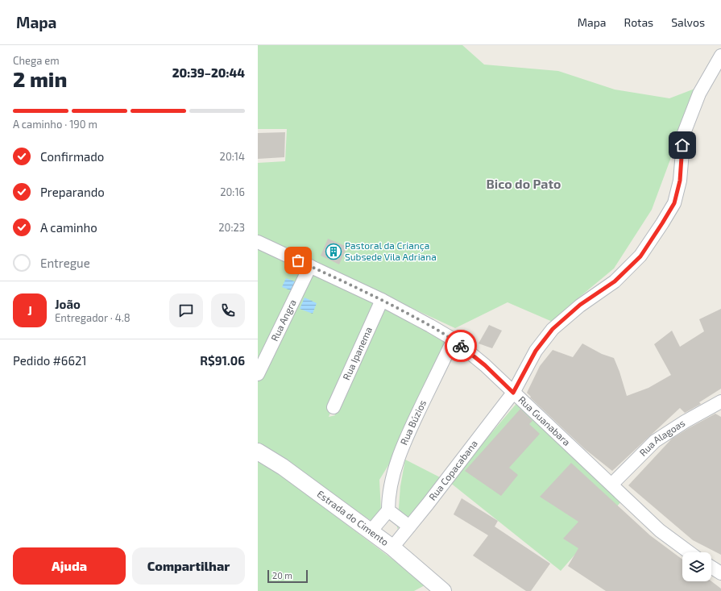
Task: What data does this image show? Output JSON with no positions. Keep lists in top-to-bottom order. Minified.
{"streets":{"street":["Rua Angra","Rua Ipanema","Rua Guanabara","Rua Búzios","Rua Alagoas","Rua Copacabana","Estrada do Cimento"]},"crossings":[["Rua Angra","Rua Guanabara"],["Rua Ipanema","Rua Guanabara"],["Rua Guanabara","Rua Búzios"],["Rua Guanabara","Rua Alagoas"],["Rua Guanabara","Rua Copacabana"],["Rua Copacabana","Estrada do Cimento"]],"districts":["Bico do Pato"],"places":{"building":["Pastoral da Criança Subsede Vila Adriana"]},"scale_bar":"20 m","page":{"header":"Mapa","nav":["Mapa","Rotas","Salvos"],"heading":["2 min","Chega em","20:39–20:44"],"panel":["João","Entregador · 4.8","Pedido #6621","R$91.06"],"bar":"A caminho · 190 m","list":[["Confirmado","20:14"],["Preparando","20:16"],["A caminho","20:23"],"Entregue"],"round":"J","buttons":["Ajuda","Compartilhar"],"scale":"20 m"}}
